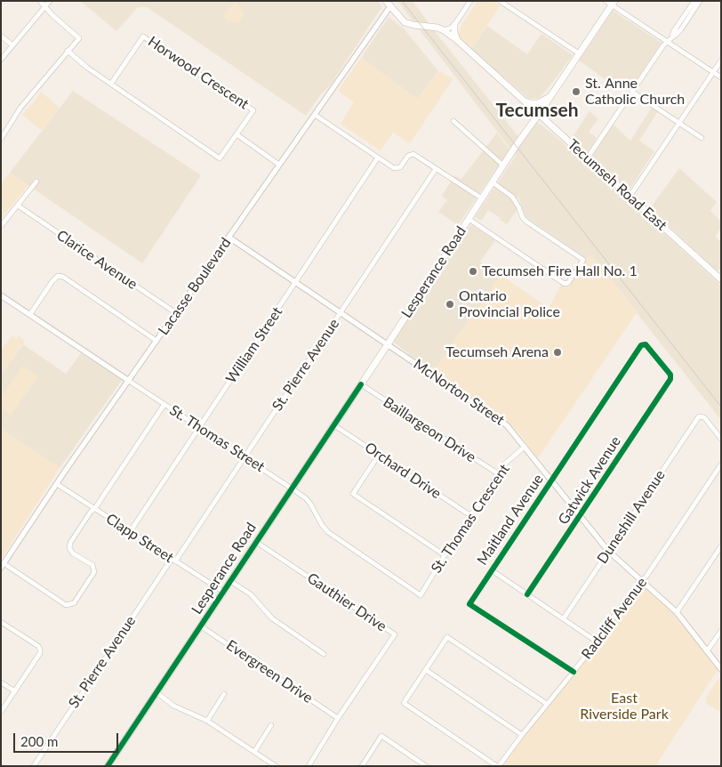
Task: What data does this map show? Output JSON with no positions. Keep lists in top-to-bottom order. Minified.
{"streets":{"main road":["Tecumseh Road East","Lesperance Road"],"street":["Horwood Crescent","Clarice Avenue","Lacasse Boulevard","William Street","St. Pierre Avenue","McNorton Street","Baillargeon Drive","St. Thomas Street","Orchard Drive","Gatwick Avenue","Duneshill Avenue","St. Thomas Crescent","Maitland Avenue","Clapp Street","Gauthier Drive","Radcliff Avenue","Evergreen Drive"]},"crossings":[["Tecumseh Road East","Lesperance Road"],["Tecumseh Road East","Lacasse Boulevard"],["Clarice Avenue","Lacasse Boulevard"],["Lesperance Road","McNorton Street"],["Lesperance Road","Baillargeon Drive"],["Lesperance Road","St. Thomas Street"],["Lesperance Road","Orchard Drive"],["Lesperance Road","Clapp Street"],["Lesperance Road","Gauthier Drive"],["Lesperance Road","Evergreen Drive"],["Lacasse Boulevard","McNorton Street"],["Lacasse Boulevard","St. Thomas Street"],["Lacasse Boulevard","Clapp Street"],["William Street","McNorton Street"],["William Street","St. Thomas Street"],["William Street","Clapp Street"],["St. Pierre Avenue","McNorton Street"],["St. Pierre Avenue","St. Thomas Street"],["St. Pierre Avenue","Clapp Street"],["McNorton Street","Gatwick Avenue"],["McNorton Street","Duneshill Avenue"],["McNorton Street","St. Thomas Crescent"],["McNorton Street","Maitland Avenue"],["McNorton Street","Radcliff Avenue"],["Baillargeon Drive","St. Thomas Crescent"],["St. Thomas Street","St. Thomas Crescent"],["Orchard Drive","St. Thomas Crescent"],["Gatwick Avenue","Maitland Avenue"],["Maitland Avenue","Radcliff Avenue"],["Gauthier Drive","Evergreen Drive"]],"districts":["Tecumseh"],"parks":["East Riverside Park"],"places":["St. Anne Catholic Church","Tecumseh Fire Hall No. 1","Ontario Provincial Police","Tecumseh Arena"],"scale_bar":"200 m"}
